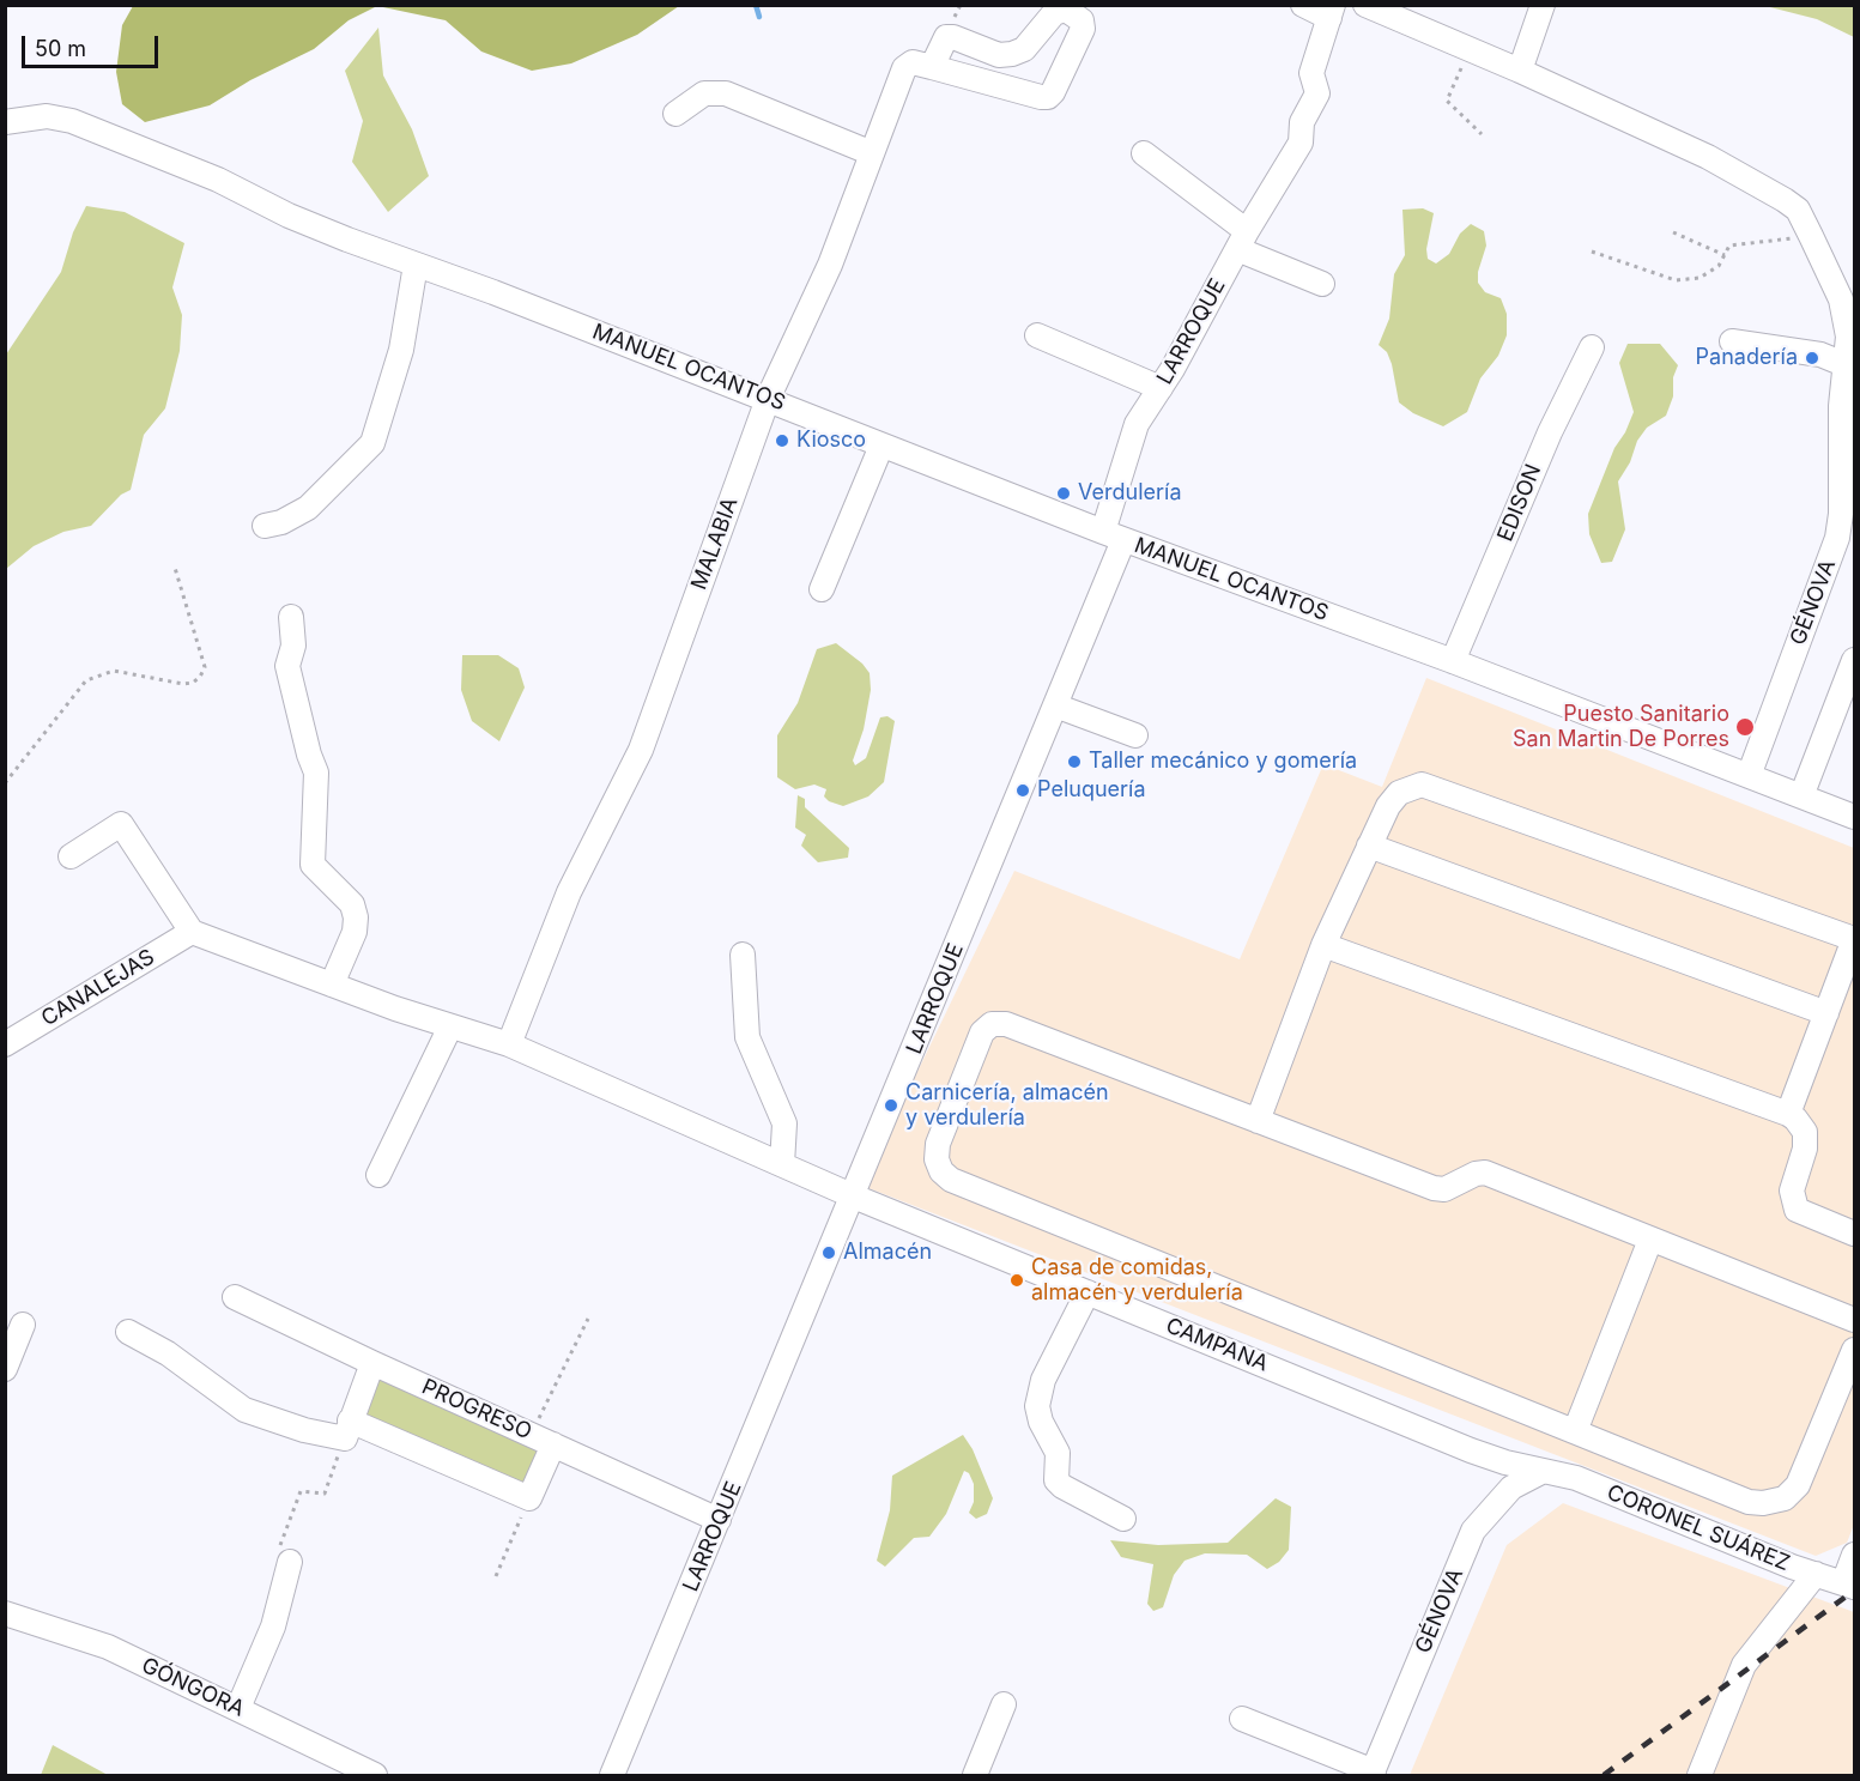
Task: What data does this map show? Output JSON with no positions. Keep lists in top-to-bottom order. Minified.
{"streets":{"street":["LARROQUE","MANUEL OCANTOS","EDISON","MALABIA","GÉNOVA","CANALEJAS","CAMPANA","PROGRESO","CORONEL SUÁREZ","GÓNGORA"]},"crossings":[["LARROQUE","MANUEL OCANTOS"],["LARROQUE","CAMPANA"],["LARROQUE","PROGRESO"],["MANUEL OCANTOS","EDISON"],["MANUEL OCANTOS","MALABIA"],["MANUEL OCANTOS","GÉNOVA"],["MALABIA","CAMPANA"],["GÉNOVA","CAMPANA"],["GÉNOVA","CORONEL SUÁREZ"],["CANALEJAS","CAMPANA"],["CAMPANA","CORONEL SUÁREZ"]],"places":["Panadería","Kiosco","Verdulería","Puesto Sanitario San Martin De Porres","Taller mecánico y gomería","Peluquería","Carnicería, almacén y verdulería","Almacén","Casa de comidas, almacén y verdulería"],"scale_bar":"50 m"}
